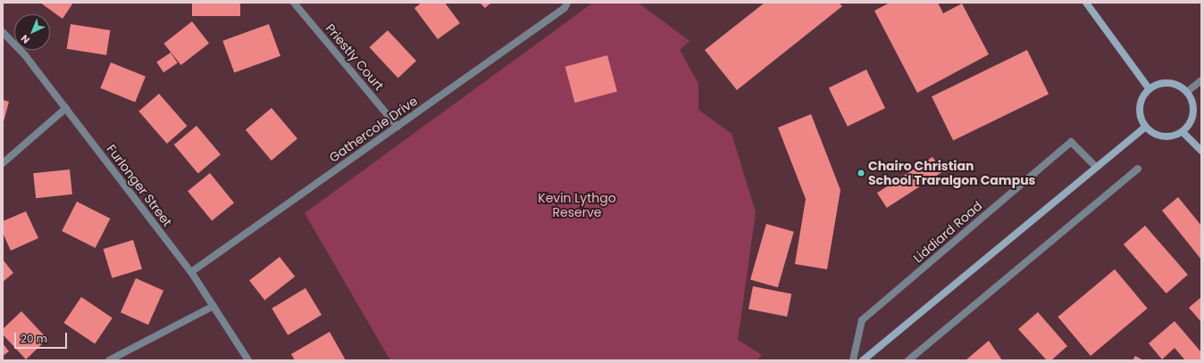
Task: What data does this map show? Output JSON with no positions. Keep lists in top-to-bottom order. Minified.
{"streets":{"street":["Priestly Court","Gathercole Drive","Furlonger Street","Liddiard Road"]},"crossings":[["Priestly Court","Gathercole Drive"],["Gathercole Drive","Furlonger Street"]],"parks":["Kevin Lythgo Reserve"],"places":["Chairo Christian School Traralgon Campus"],"scale_bar":"20 m","north":"bottom left"}
